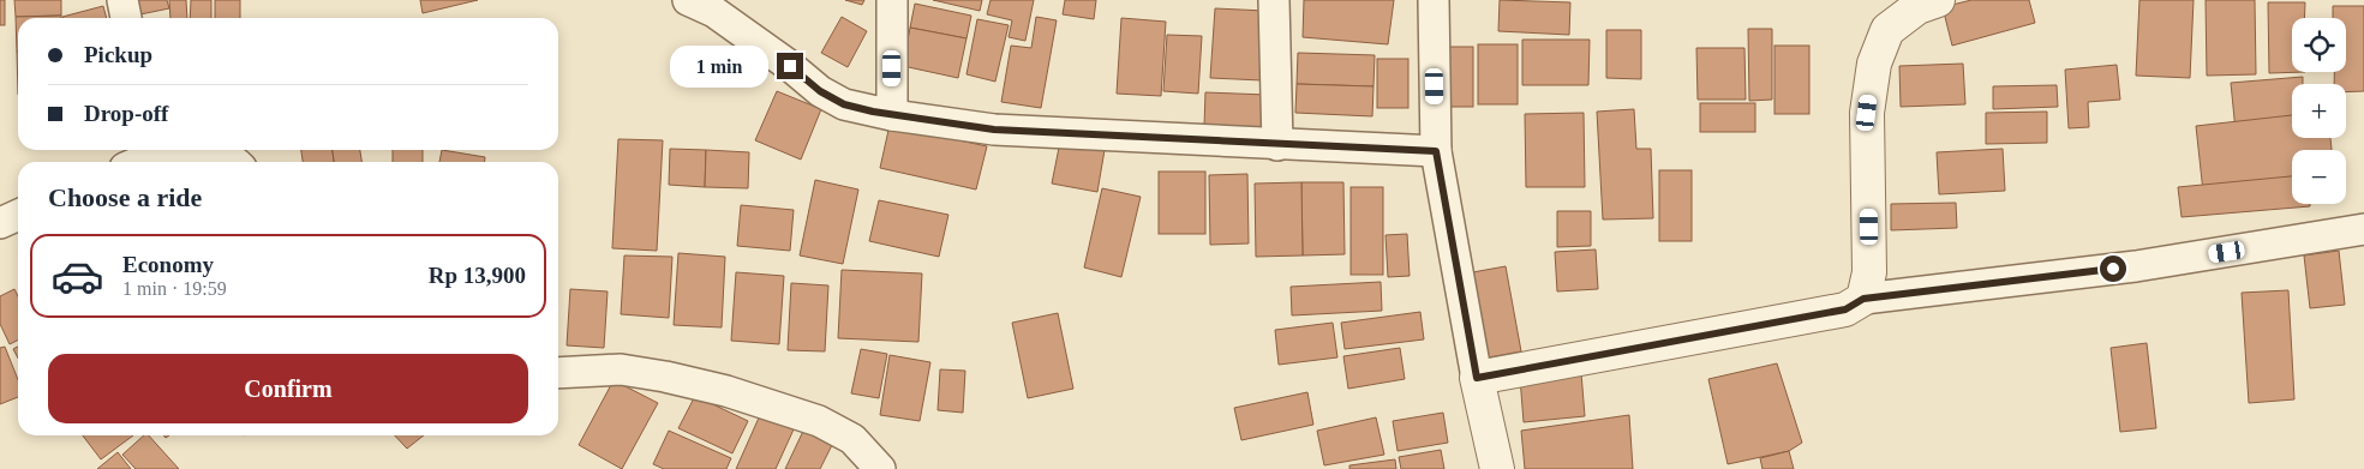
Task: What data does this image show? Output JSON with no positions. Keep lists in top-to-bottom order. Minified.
{"page":{"map_buttons":["+","−"],"banner":["Pickup","Drop-off"],"bubble":"1 min","heading":"Choose a ride","list":[{"name":"Economy","note":"1 min · 19:59","value":"Rp 13,900"}],"buttons":"Confirm"}}
